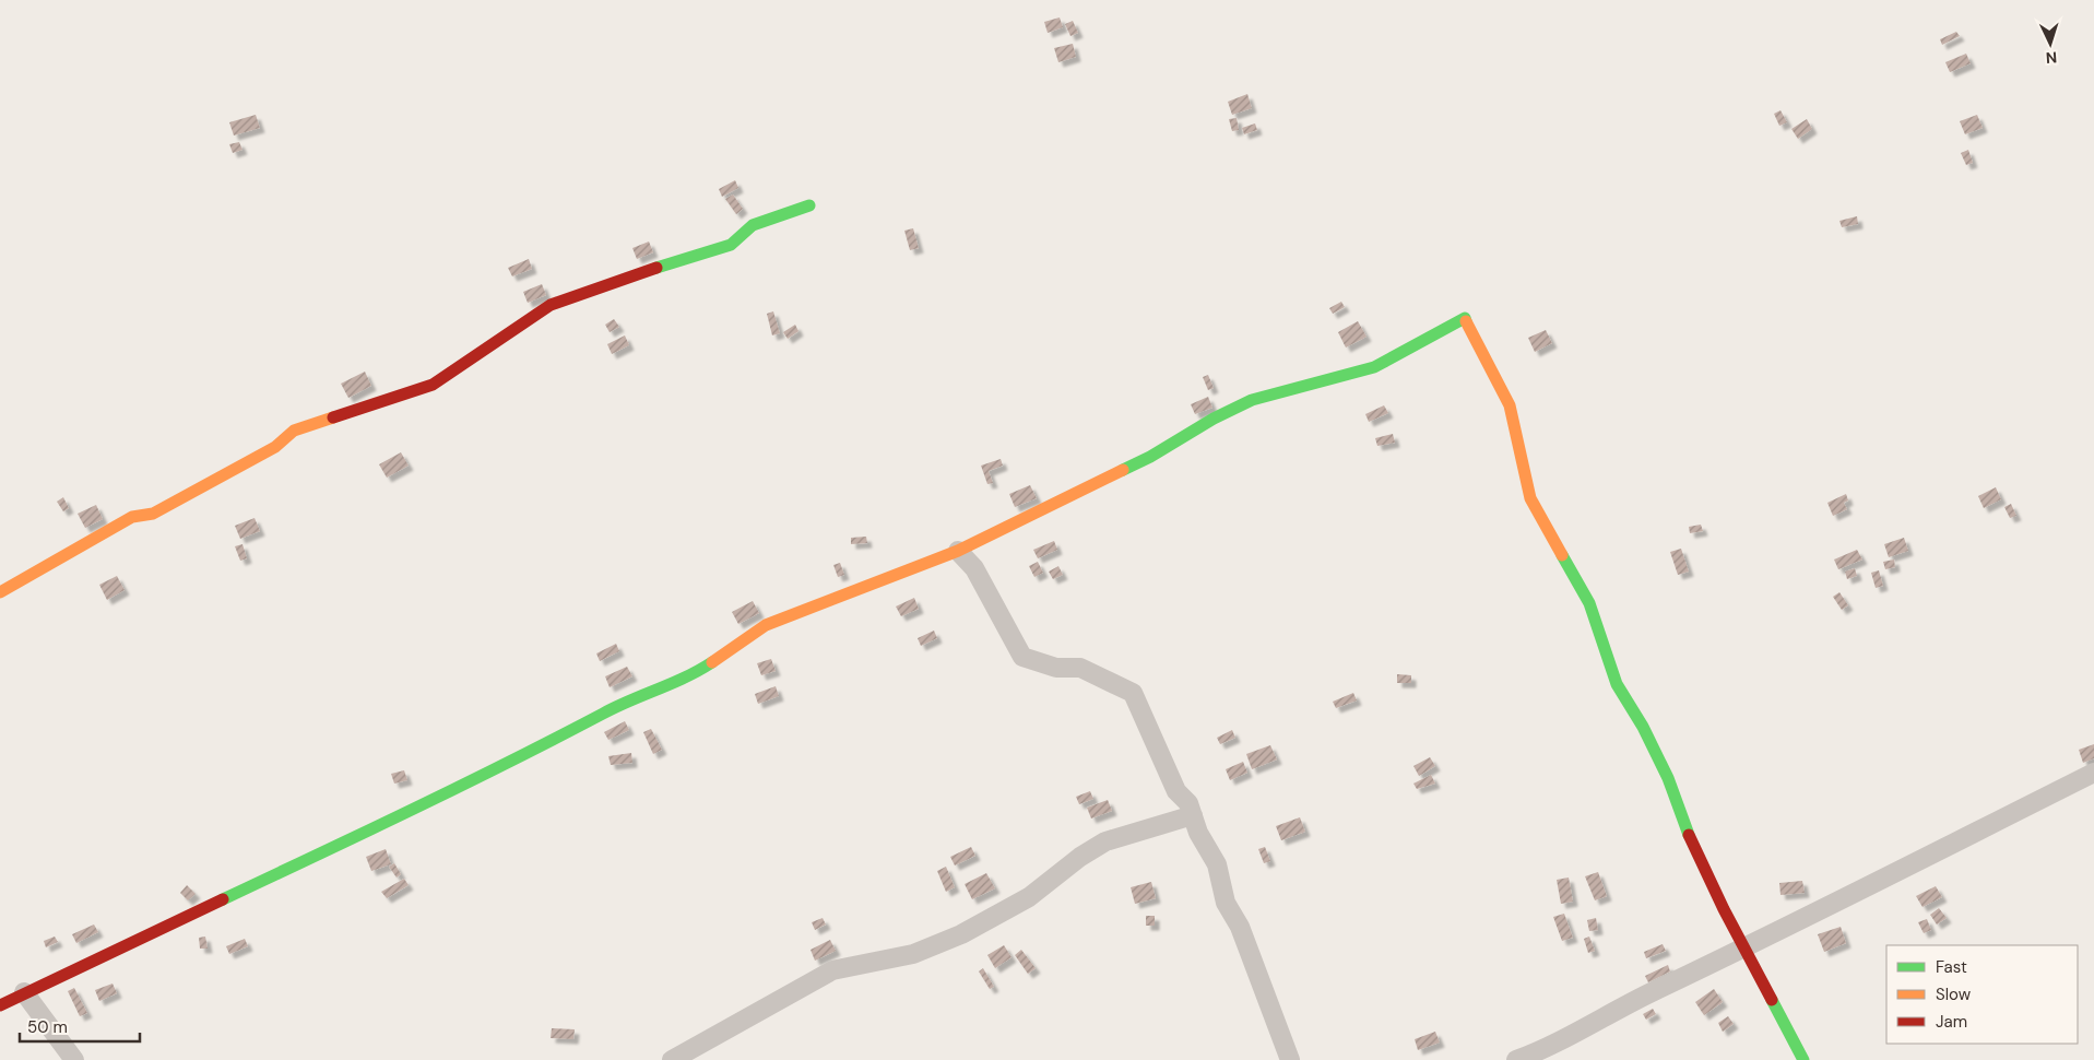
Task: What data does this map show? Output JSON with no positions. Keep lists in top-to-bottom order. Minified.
{"legend":["Fast","Slow","Jam"],"scale_bar":"50 m","north":"bottom"}
